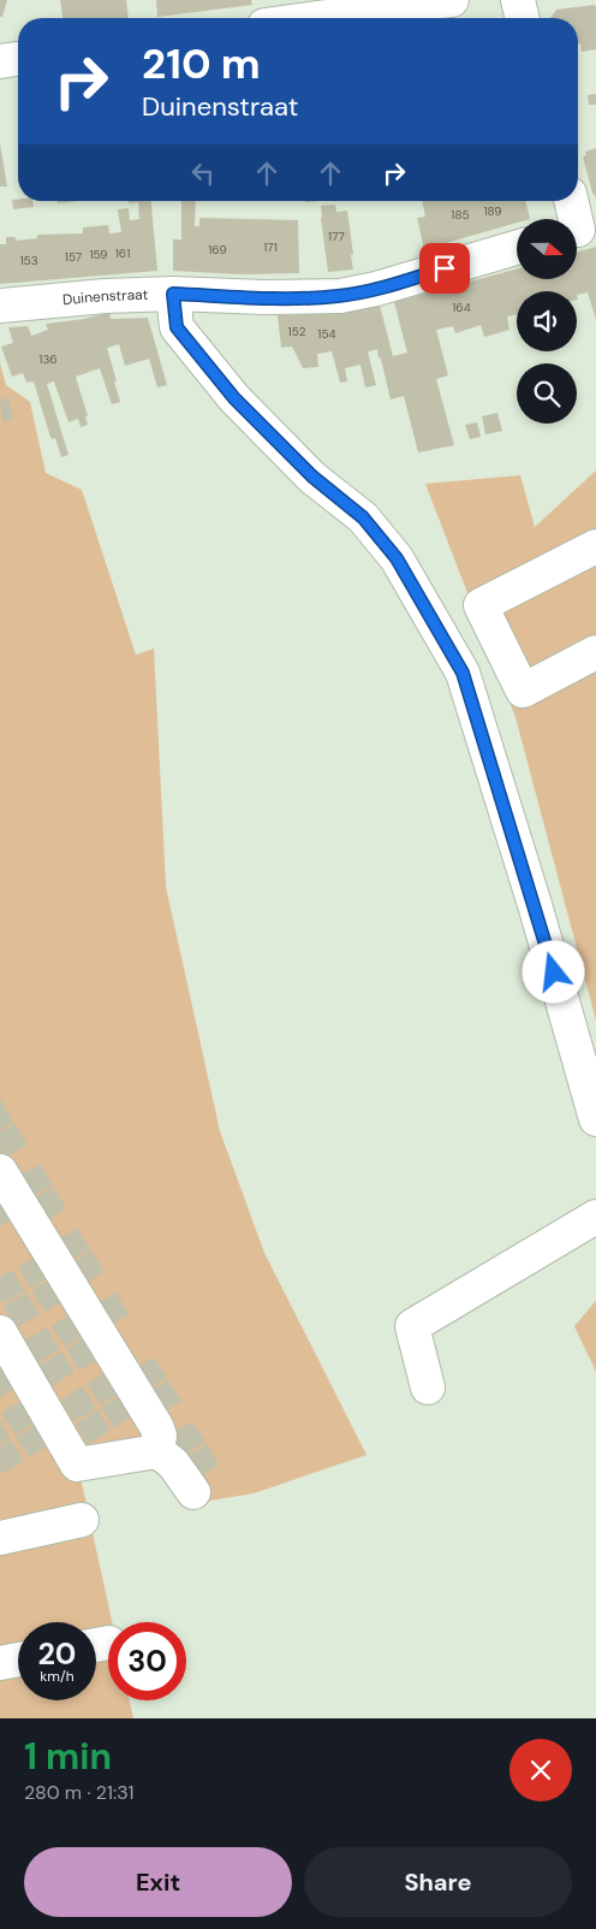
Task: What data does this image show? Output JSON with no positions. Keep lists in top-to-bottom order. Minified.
{"streets":{"street":["Duinenstraat"]},"house_numbers":["189","185","177","171","169","161","159","157","153","164","152","154","136"],"north":"right","page":{"turn":["210 m","Duinenstraat"],"speed":"20 km/h","limit":"30","heading":["1 min","280 m · 21:31"],"buttons":["Exit","Share"]}}
